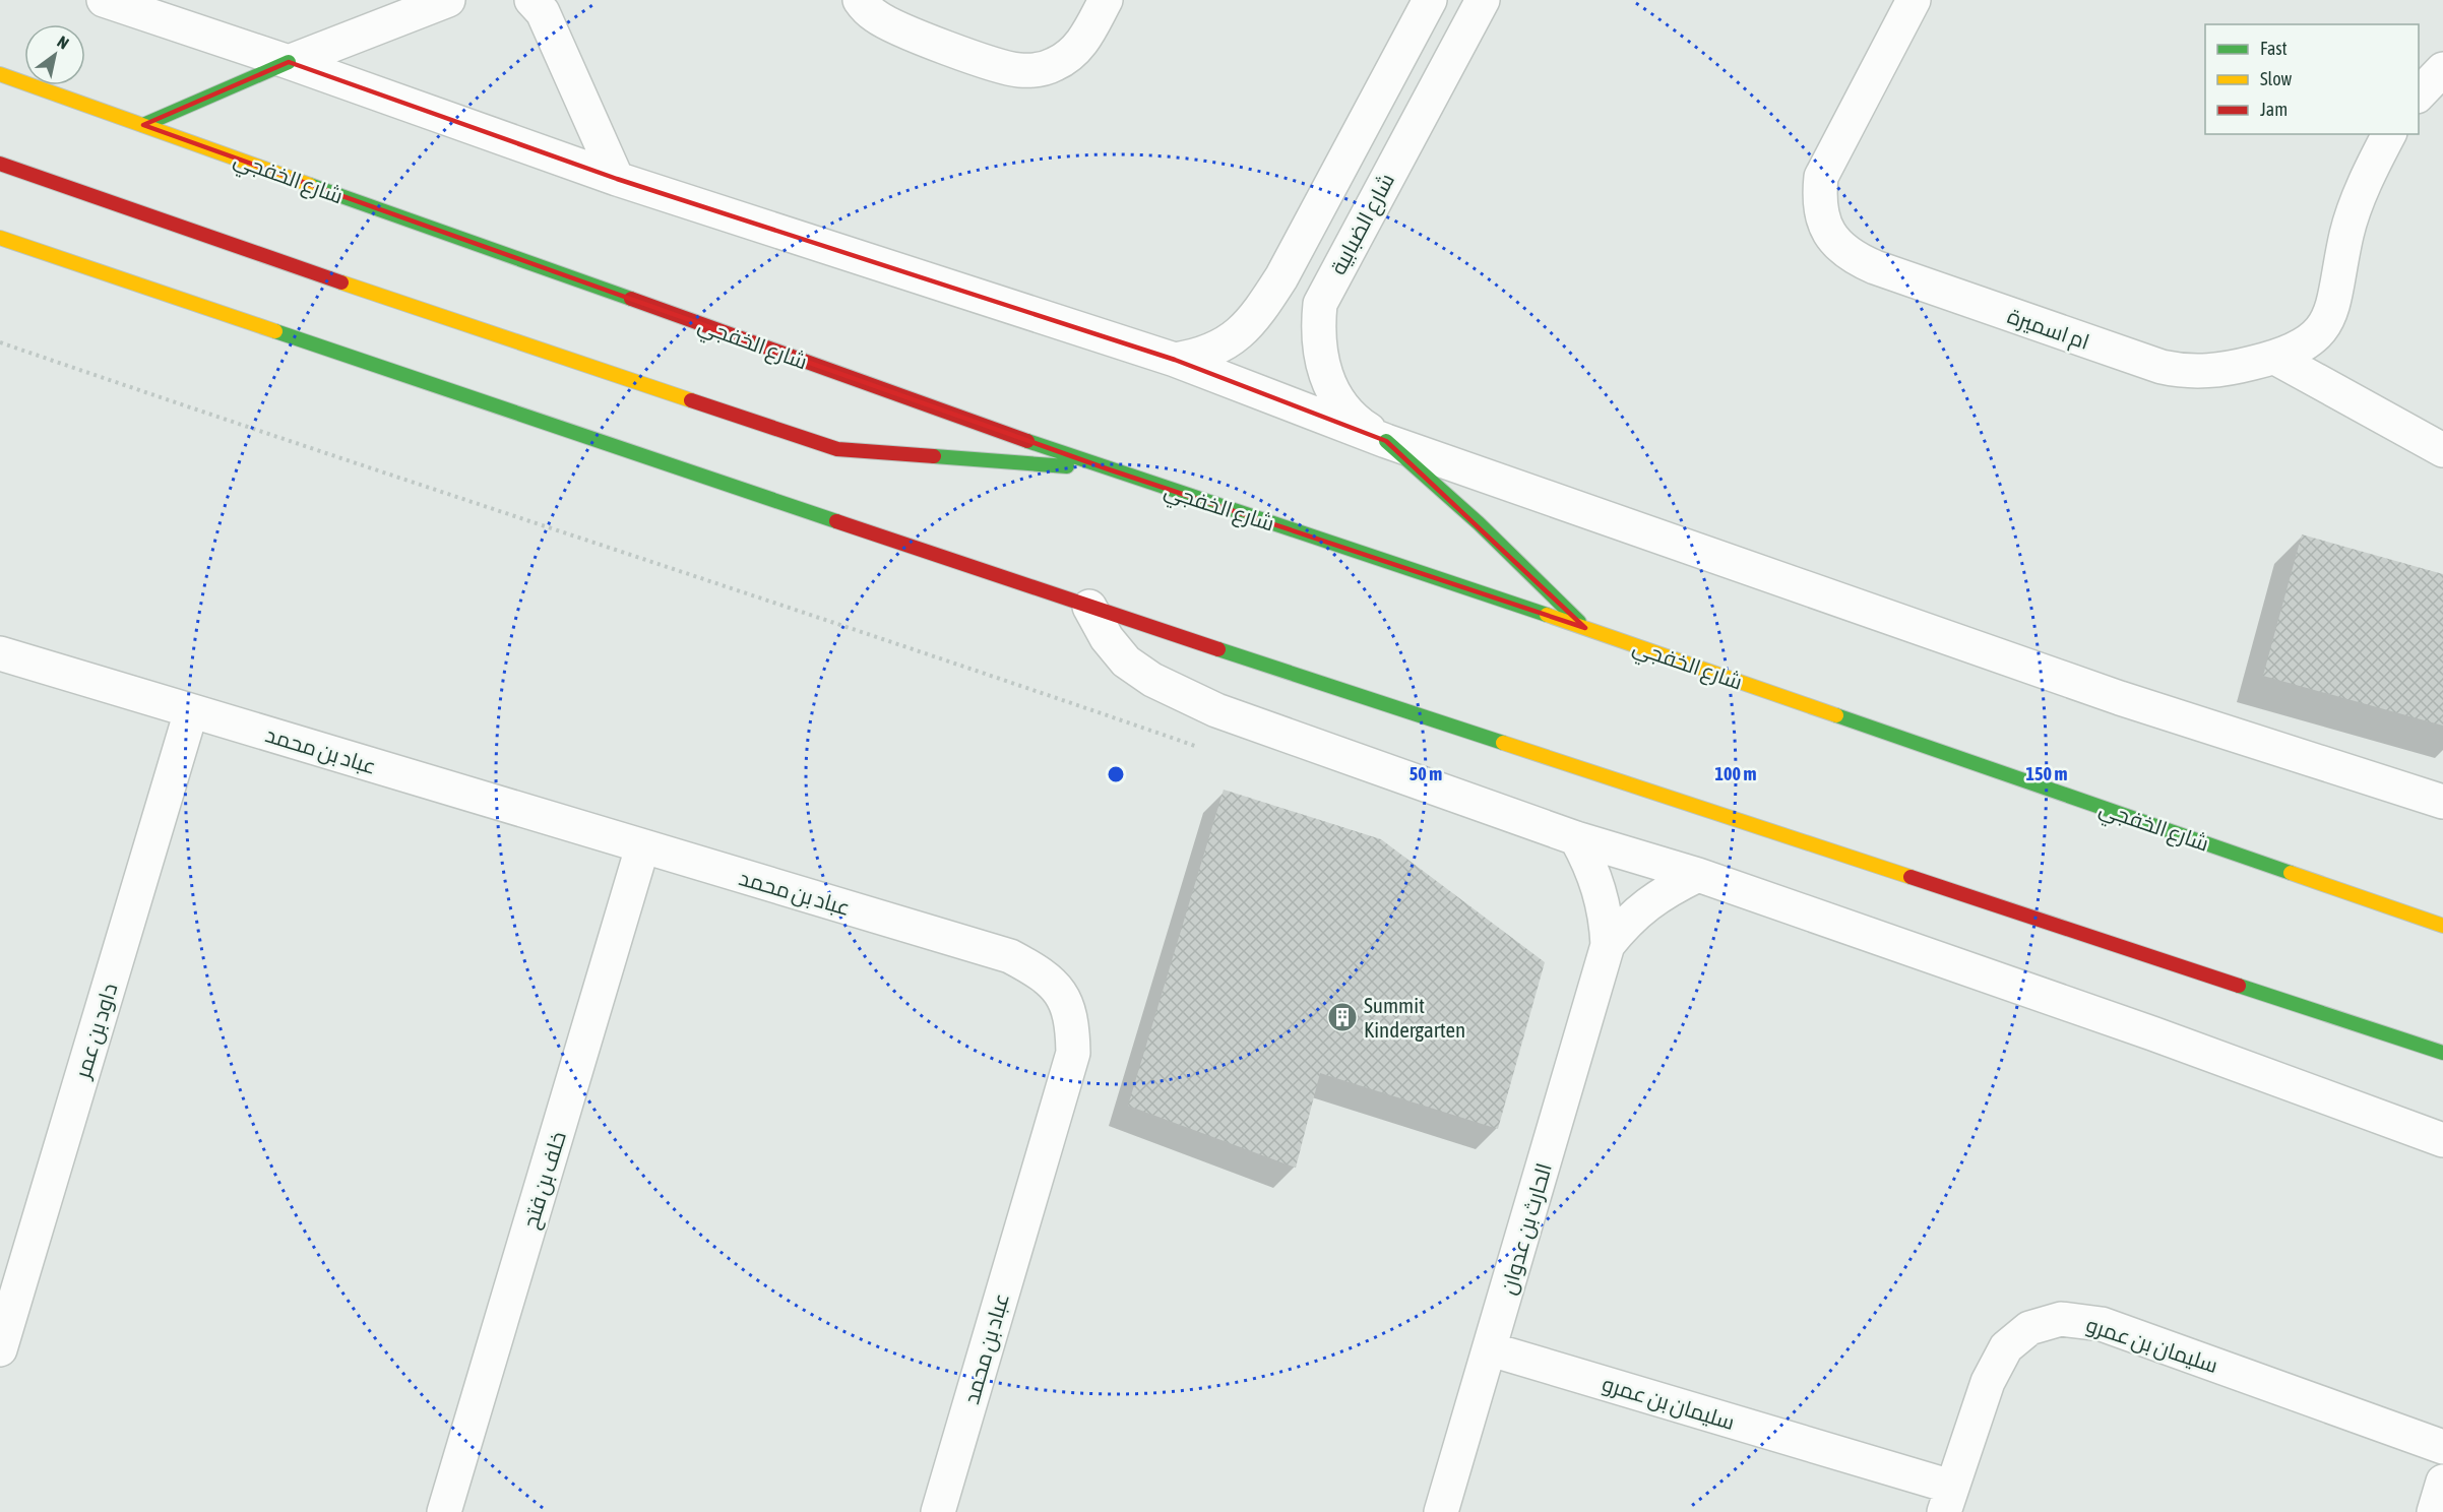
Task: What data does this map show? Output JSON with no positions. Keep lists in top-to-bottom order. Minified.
{"streets":{"highway":["شارع الخفجي"],"street":["شارع الضبابية","ام اسميرة","عباد بن محمد","داود بن عمر","خلف بن فتح","الحارث بن عدوان","سليمان بن عمرو"]},"crossings":[["عباد بن محمد","داود بن عمر"],["عباد بن محمد","خلف بن فتح"],["الحارث بن عدوان","سليمان بن عمرو"]],"places":{"building":["Summit Kindergarten"]},"legend":["Fast","Slow","Jam"],"north":"top right","rings":["50 m","100 m","150 m"]}
